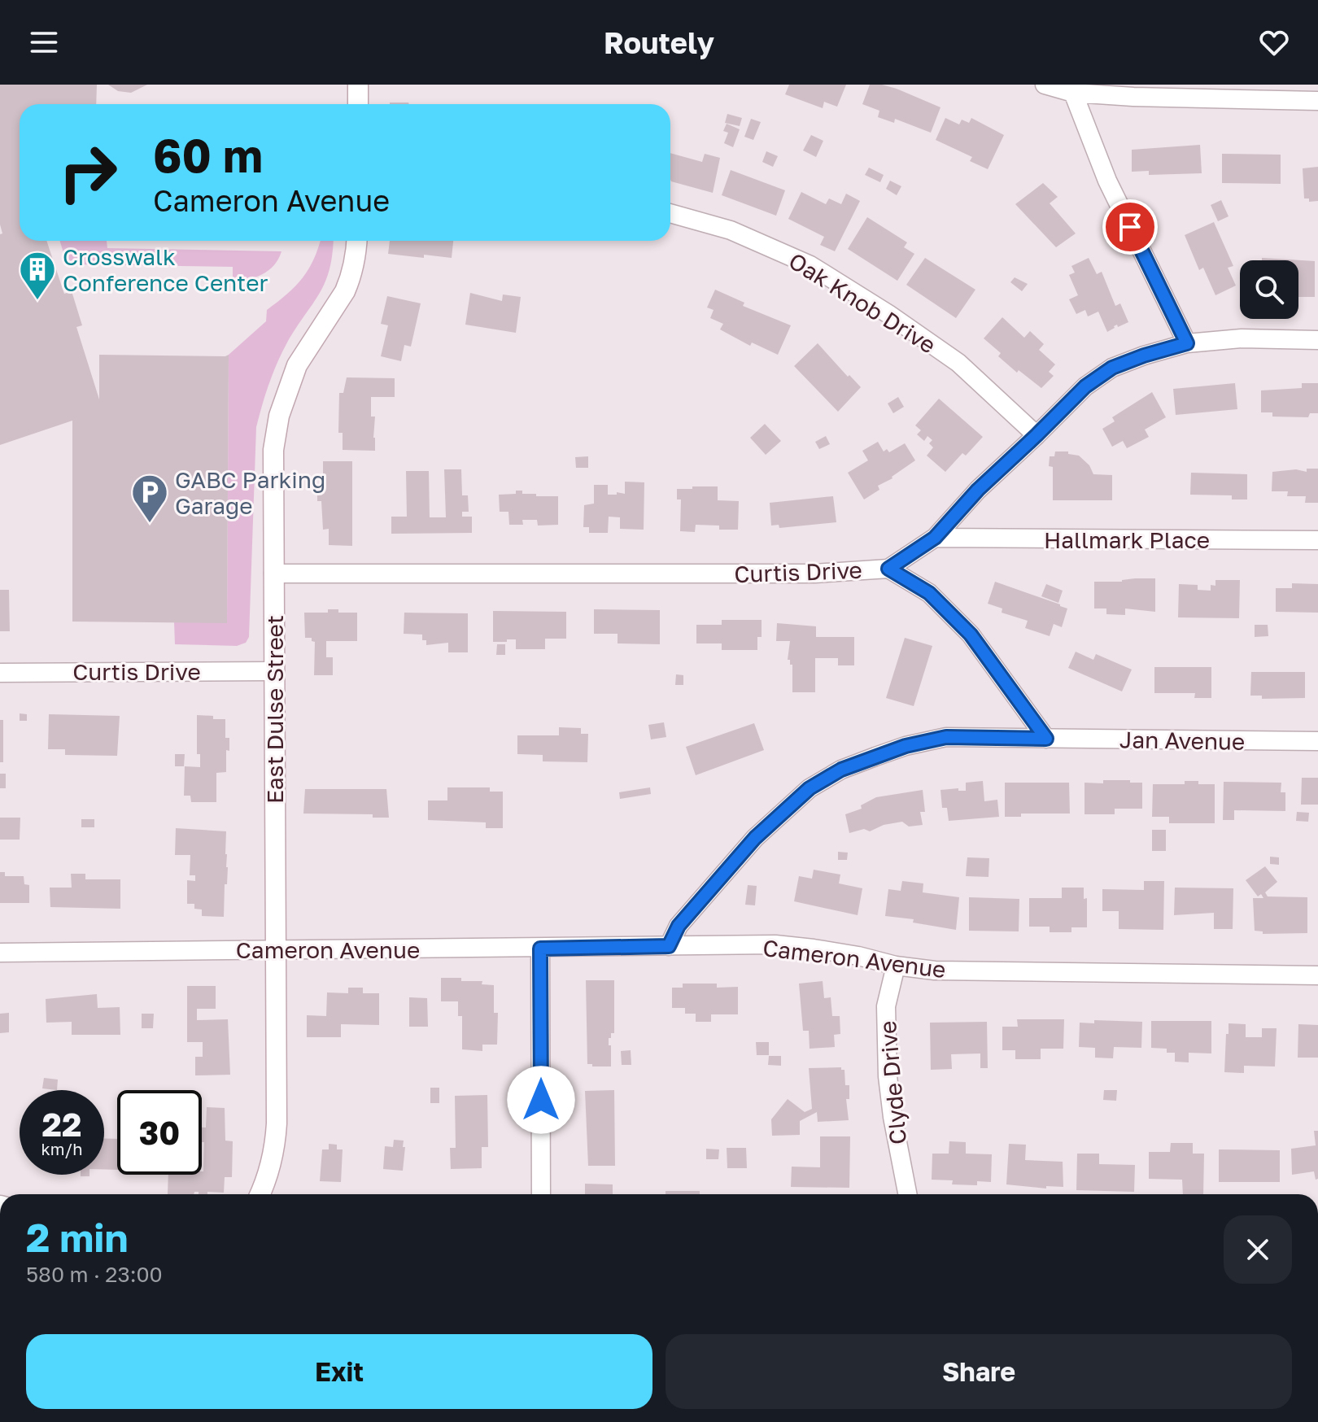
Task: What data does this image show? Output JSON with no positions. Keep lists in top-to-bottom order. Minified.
{"streets":{"street":["Oak Knob Drive","Hallmark Place","Curtis Drive","East Dulse Street","Jan Avenue","Cameron Avenue","Clyde Drive"]},"crossings":[["Oak Knob Drive","Curtis Drive"],["Hallmark Place","Curtis Drive"],["Curtis Drive","East Dulse Street"],["East Dulse Street","Cameron Avenue"],["Jan Avenue","Cameron Avenue"],["Cameron Avenue","Clyde Drive"]],"places":{"building":["Crosswalk Conference Center"],"parking":["GABC Parking Garage"]},"page":{"header":"Routely","turn":["60 m","Cameron Avenue"],"speed":"22 km/h","limit":"30","heading":["2 min","580 m · 23:00"],"buttons":["Exit","Share"]}}
